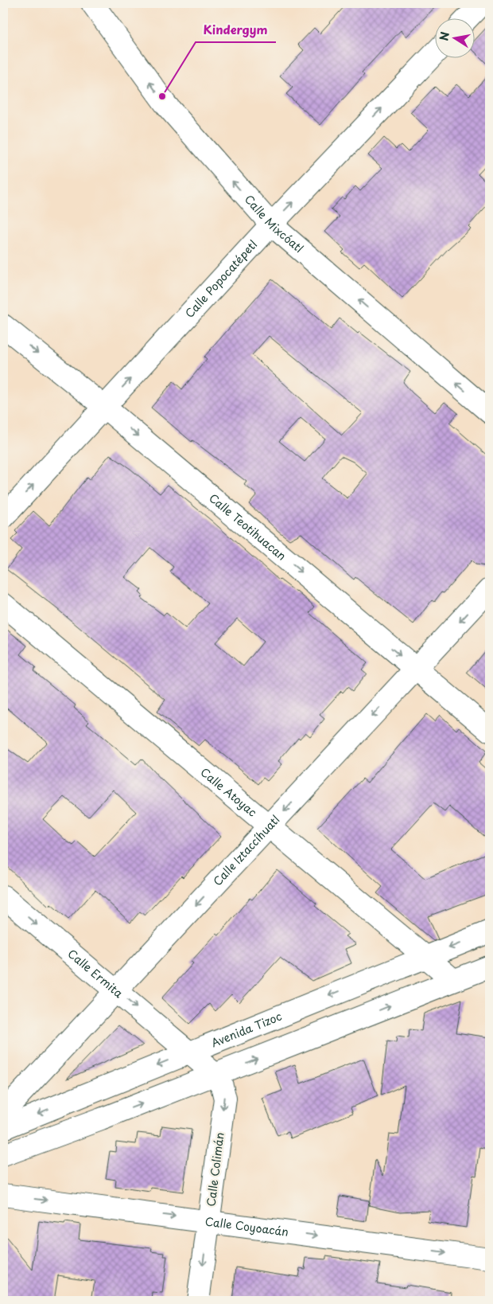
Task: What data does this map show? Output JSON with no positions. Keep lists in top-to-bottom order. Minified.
{"streets":{"street":["Calle Mixcóatl","Calle Popocatépetl","Calle Teotihuacan","Calle Atoyac","Calle Iztaccíhuatl","Calle Ermita","Avenida Tizoc","Calle Colimán","Calle Coyoacán"]},"crossings":[["Calle Mixcóatl","Calle Popocatépetl"],["Calle Popocatépetl","Calle Teotihuacan"],["Calle Teotihuacan","Calle Iztaccíhuatl"],["Calle Atoyac","Calle Iztaccíhuatl"],["Calle Atoyac","Avenida Tizoc"],["Calle Iztaccíhuatl","Calle Ermita"],["Calle Ermita","Avenida Tizoc"],["Calle Ermita","Calle Colimán"],["Avenida Tizoc","Calle Colimán"],["Calle Colimán","Calle Coyoacán"]],"one_way":["Calle Mixcóatl","Calle Popocatépetl","Calle Teotihuacan","Calle Iztaccíhuatl","Calle Ermita","Calle Colimán","Calle Coyoacán"],"places":["Kindergym"],"north":"left"}
